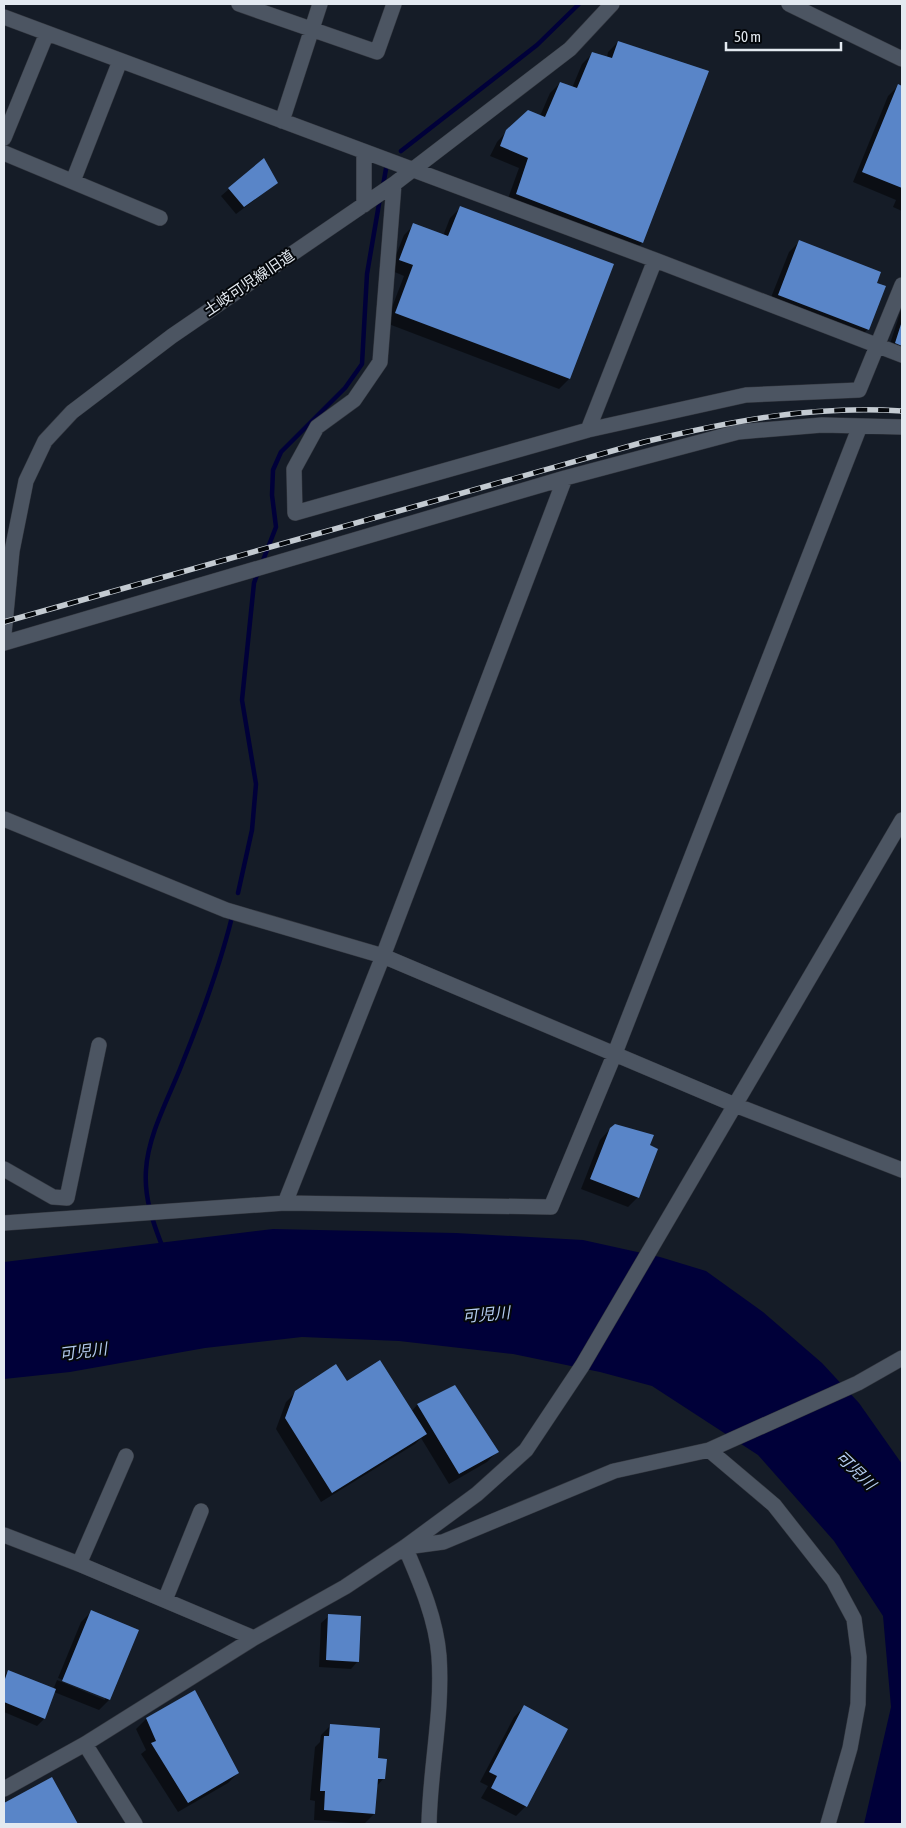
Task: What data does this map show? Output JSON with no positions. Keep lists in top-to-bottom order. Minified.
{"streets":{"street":["土岐可児線旧道"]},"water":["可児川"],"scale_bar":"50 m"}
